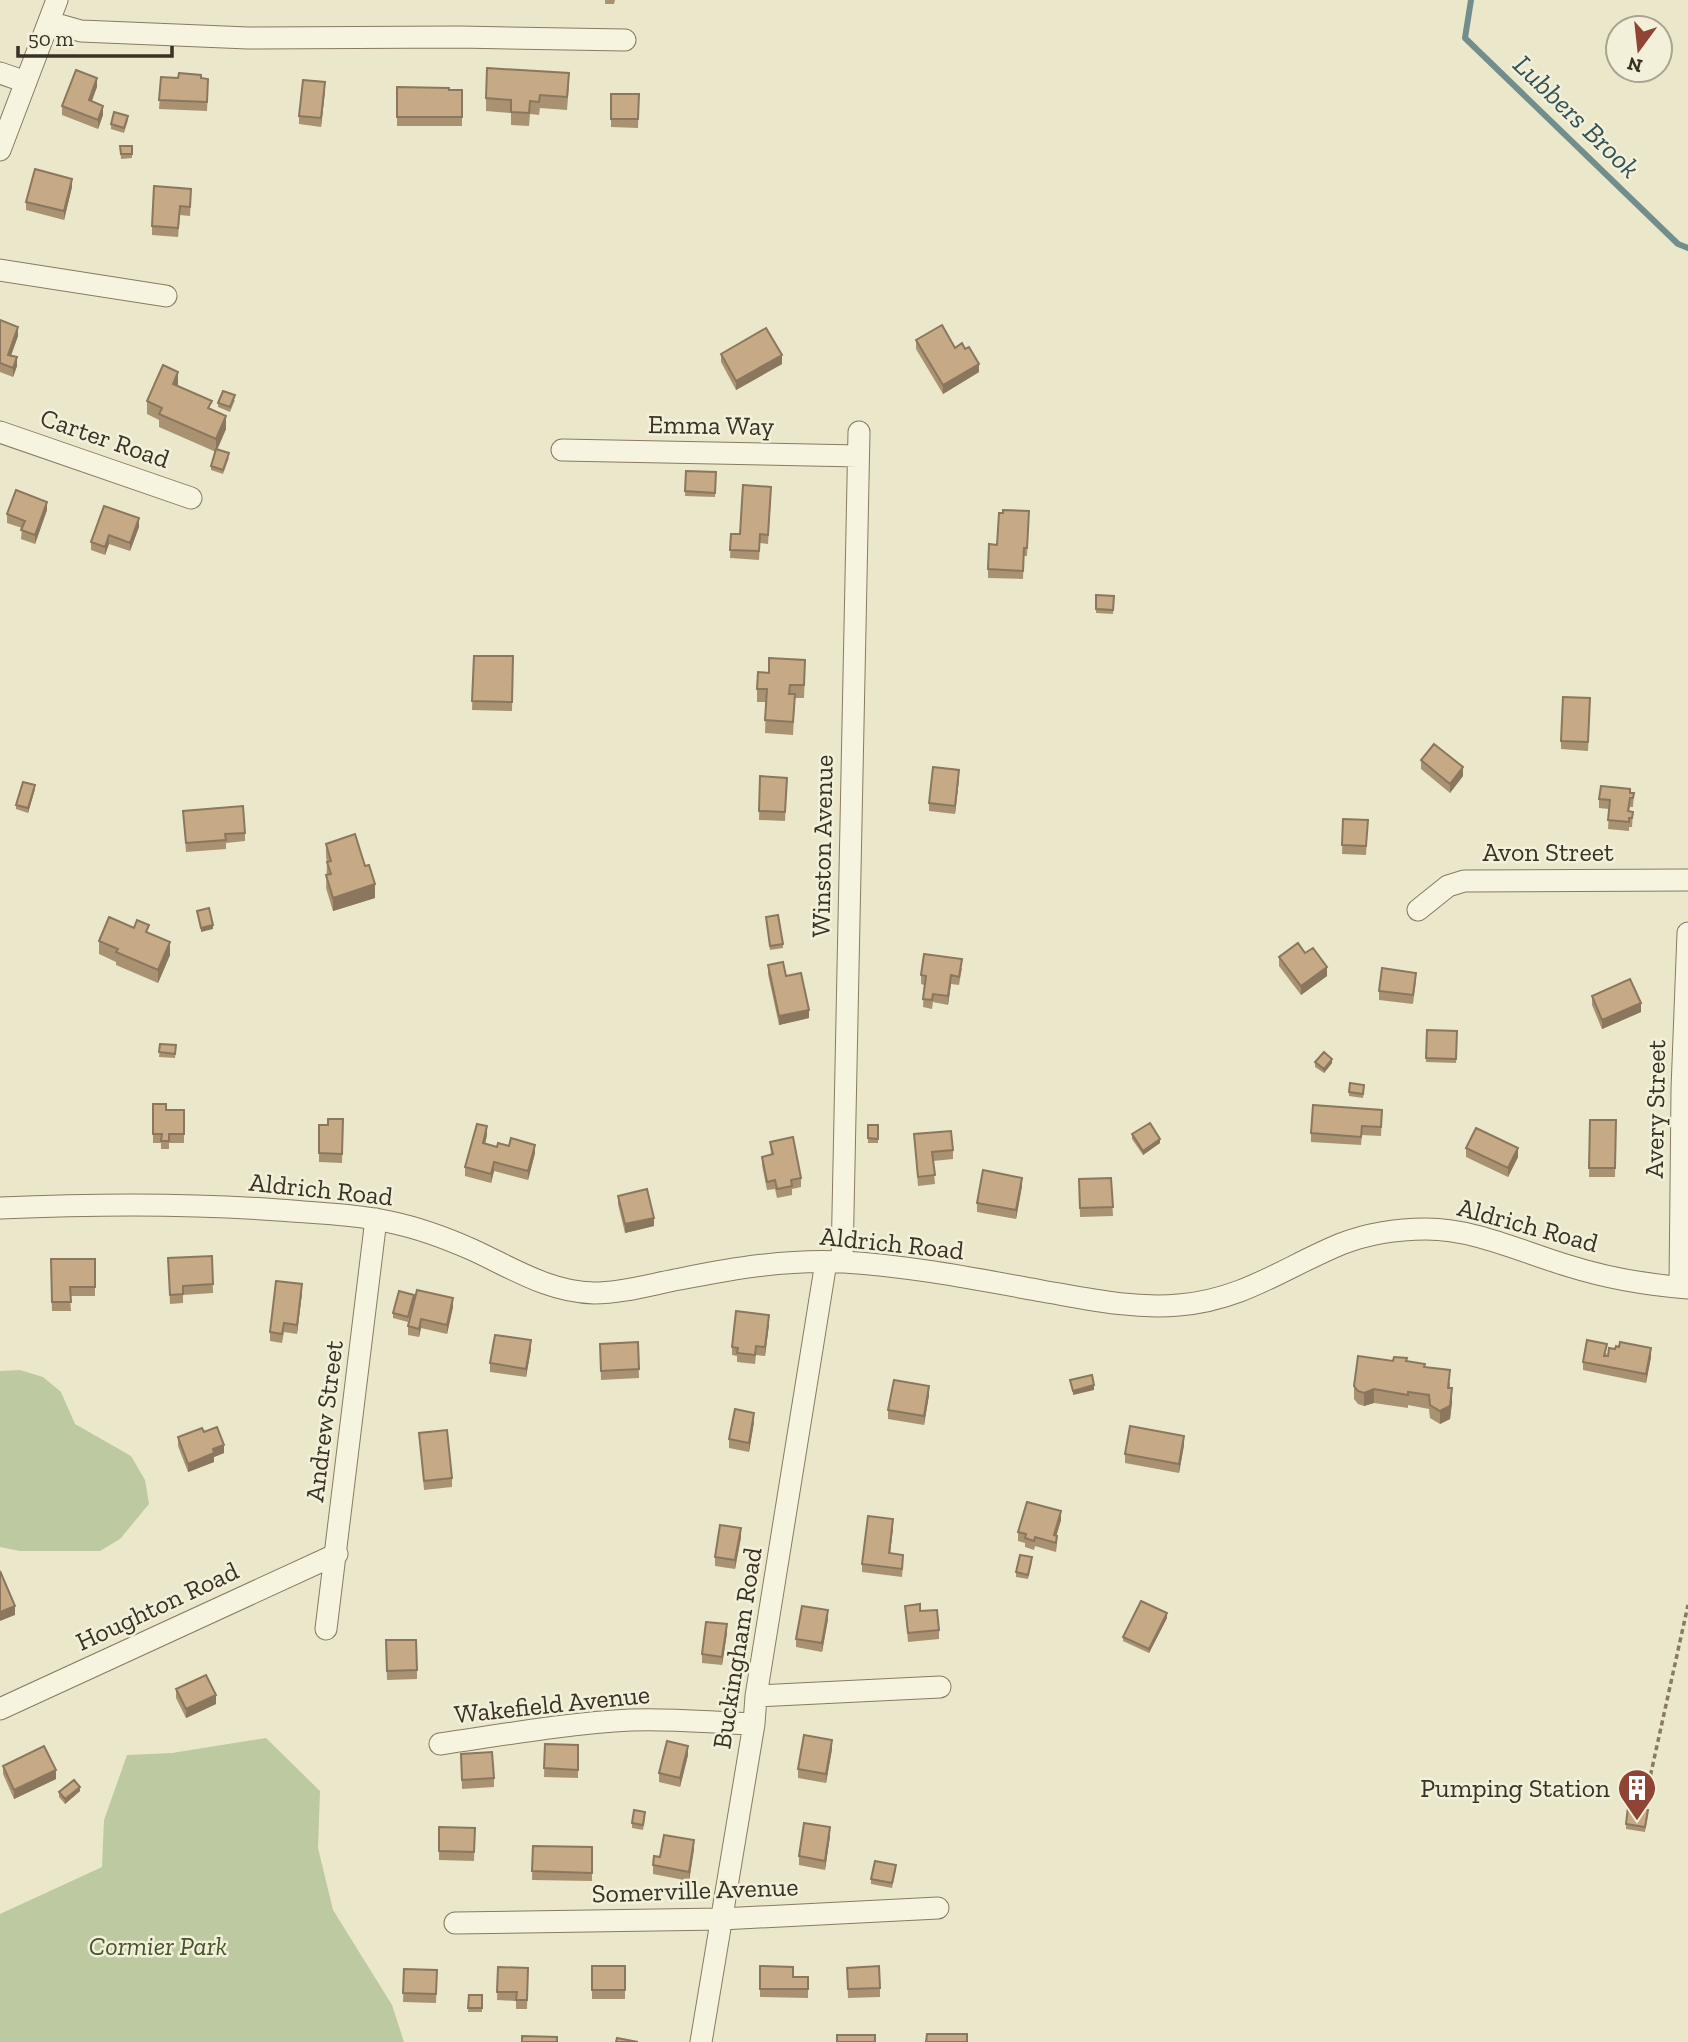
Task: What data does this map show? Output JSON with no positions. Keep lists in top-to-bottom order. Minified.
{"streets":{"street":["Emma Way","Carter Road","Winston Avenue","Avon Street","Avery Street","Aldrich Road","Andrew Street","Houghton Road","Buckingham Road","Wakefield Avenue","Somerville Avenue"]},"crossings":[["Emma Way","Winston Avenue"],["Winston Avenue","Aldrich Road"],["Winston Avenue","Buckingham Road"],["Avery Street","Aldrich Road"],["Aldrich Road","Andrew Street"],["Aldrich Road","Buckingham Road"],["Andrew Street","Houghton Road"],["Buckingham Road","Wakefield Avenue"],["Buckingham Road","Somerville Avenue"]],"water":["Lubbers Brook"],"parks":["Cormier Park"],"places":{"building":["Pumping Station"]},"scale_bar":"50 m","north":"bottom"}
